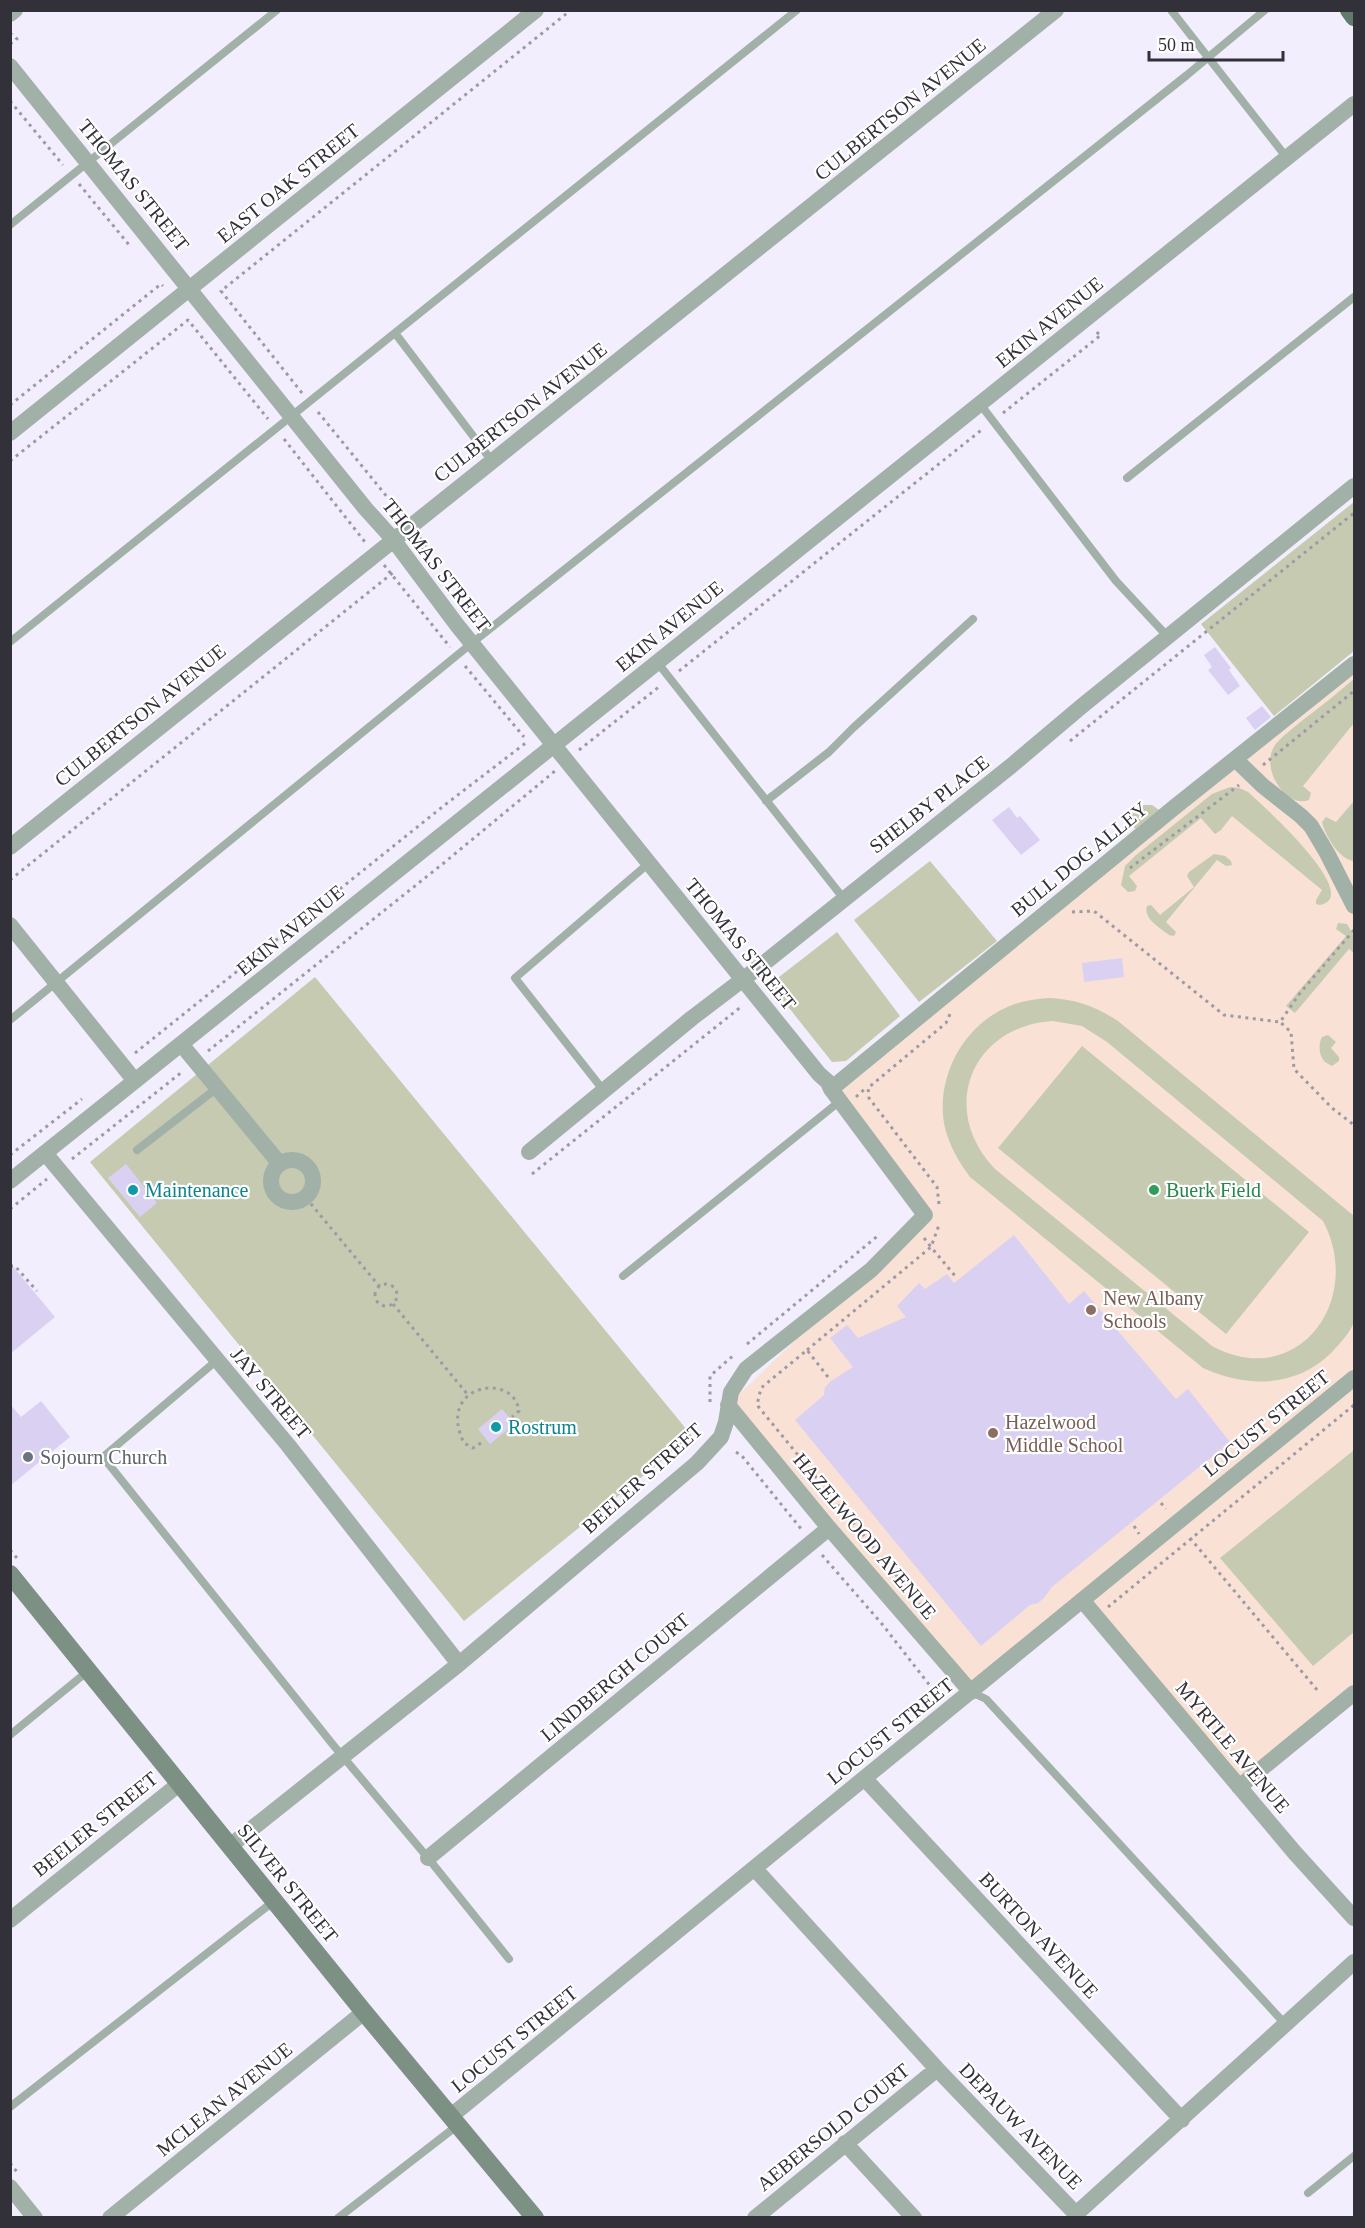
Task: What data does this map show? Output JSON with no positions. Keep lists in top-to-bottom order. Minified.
{"streets":{"main road":["SILVER STREET"],"street":["CULBERTSON AVENUE","EAST OAK STREET","THOMAS STREET","EKIN AVENUE","SHELBY PLACE","BULL DOG ALLEY","JAY STREET","LOCUST STREET","BEELER STREET","HAZELWOOD AVENUE","LINDBERGH COURT","MYRTLE AVENUE","BURTON AVENUE","MCLEAN AVENUE","DEPAUW AVENUE","AEBERSOLD COURT"]},"crossings":[["CULBERTSON AVENUE","THOMAS STREET"],["EAST OAK STREET","THOMAS STREET"],["THOMAS STREET","EKIN AVENUE"],["THOMAS STREET","SHELBY PLACE"],["THOMAS STREET","BULL DOG ALLEY"],["THOMAS STREET","BEELER STREET"],["EKIN AVENUE","JAY STREET"],["BULL DOG ALLEY","BEELER STREET"],["JAY STREET","BEELER STREET"],["LOCUST STREET","HAZELWOOD AVENUE"],["LOCUST STREET","MYRTLE AVENUE"],["LOCUST STREET","SILVER STREET"],["LOCUST STREET","BURTON AVENUE"],["LOCUST STREET","DEPAUW AVENUE"],["BEELER STREET","HAZELWOOD AVENUE"],["BEELER STREET","SILVER STREET"],["HAZELWOOD AVENUE","LINDBERGH COURT"],["SILVER STREET","MCLEAN AVENUE"],["BURTON AVENUE","DEPAUW AVENUE"],["DEPAUW AVENUE","AEBERSOLD COURT"]],"places":["Maintenance","Buerk Field","New Albany Schools","Rostrum","Hazelwood Middle School","Sojourn Church"],"scale_bar":"50 m"}
